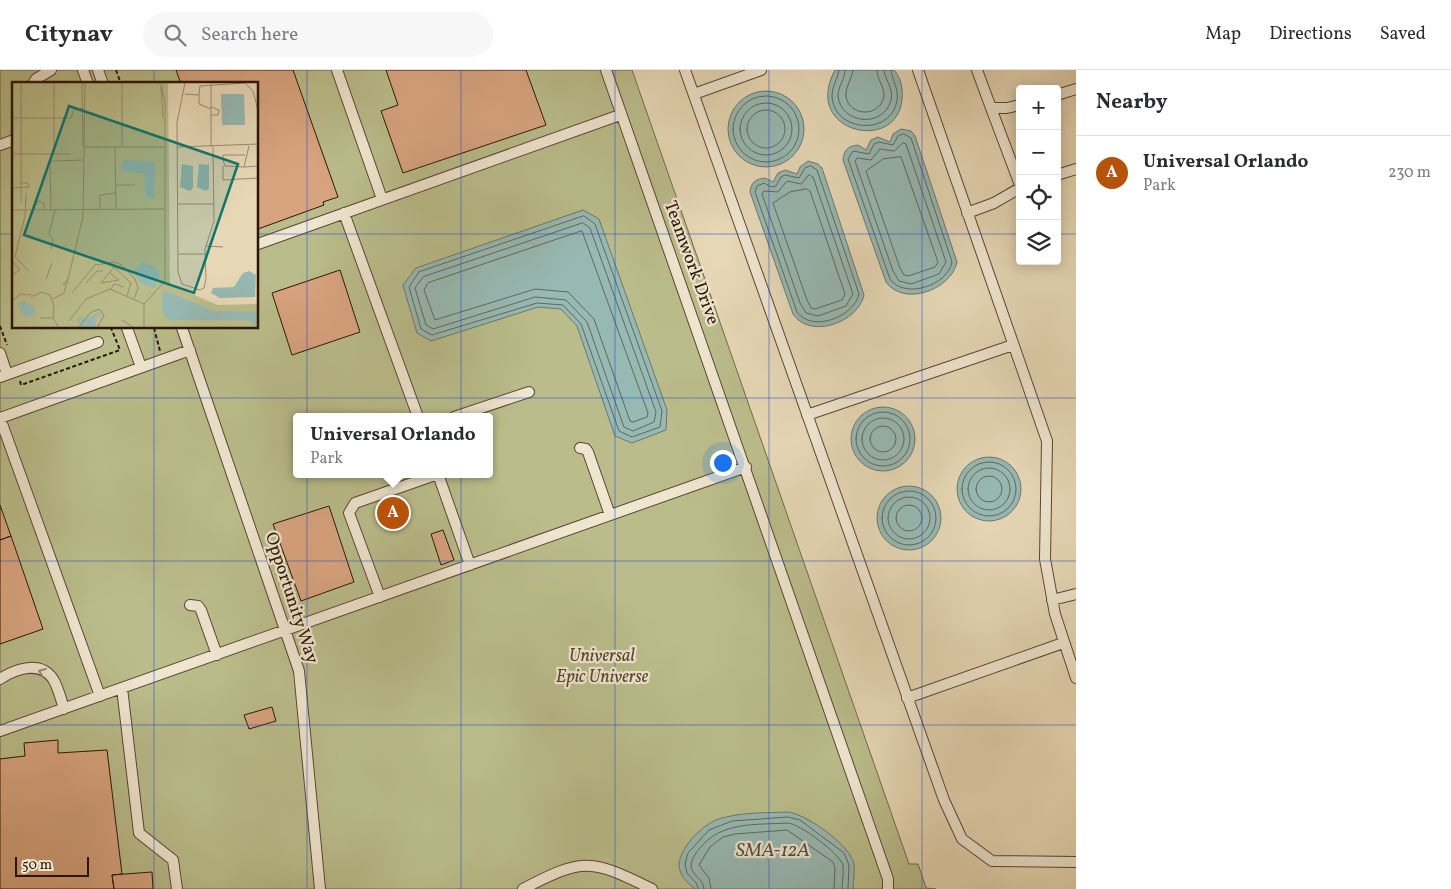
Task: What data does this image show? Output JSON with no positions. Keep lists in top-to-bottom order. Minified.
{"streets":{"street":["Teamwork Drive","Opportunity Way"]},"water":["SMA-12A"],"parks":["Universal Epic Universe"],"scale_bar":"50 m","page":{"header":"Citynav","search":"Search here","nav":["Map","Directions","Saved"],"heading":"Nearby","map_buttons":["+","−"],"list":[{"mark":"A","name":"Universal Orlando","note":"Park","value":"230 m"}],"popup":["Universal Orlando","Park"],"pins":"A","scale":"50 m"}}
